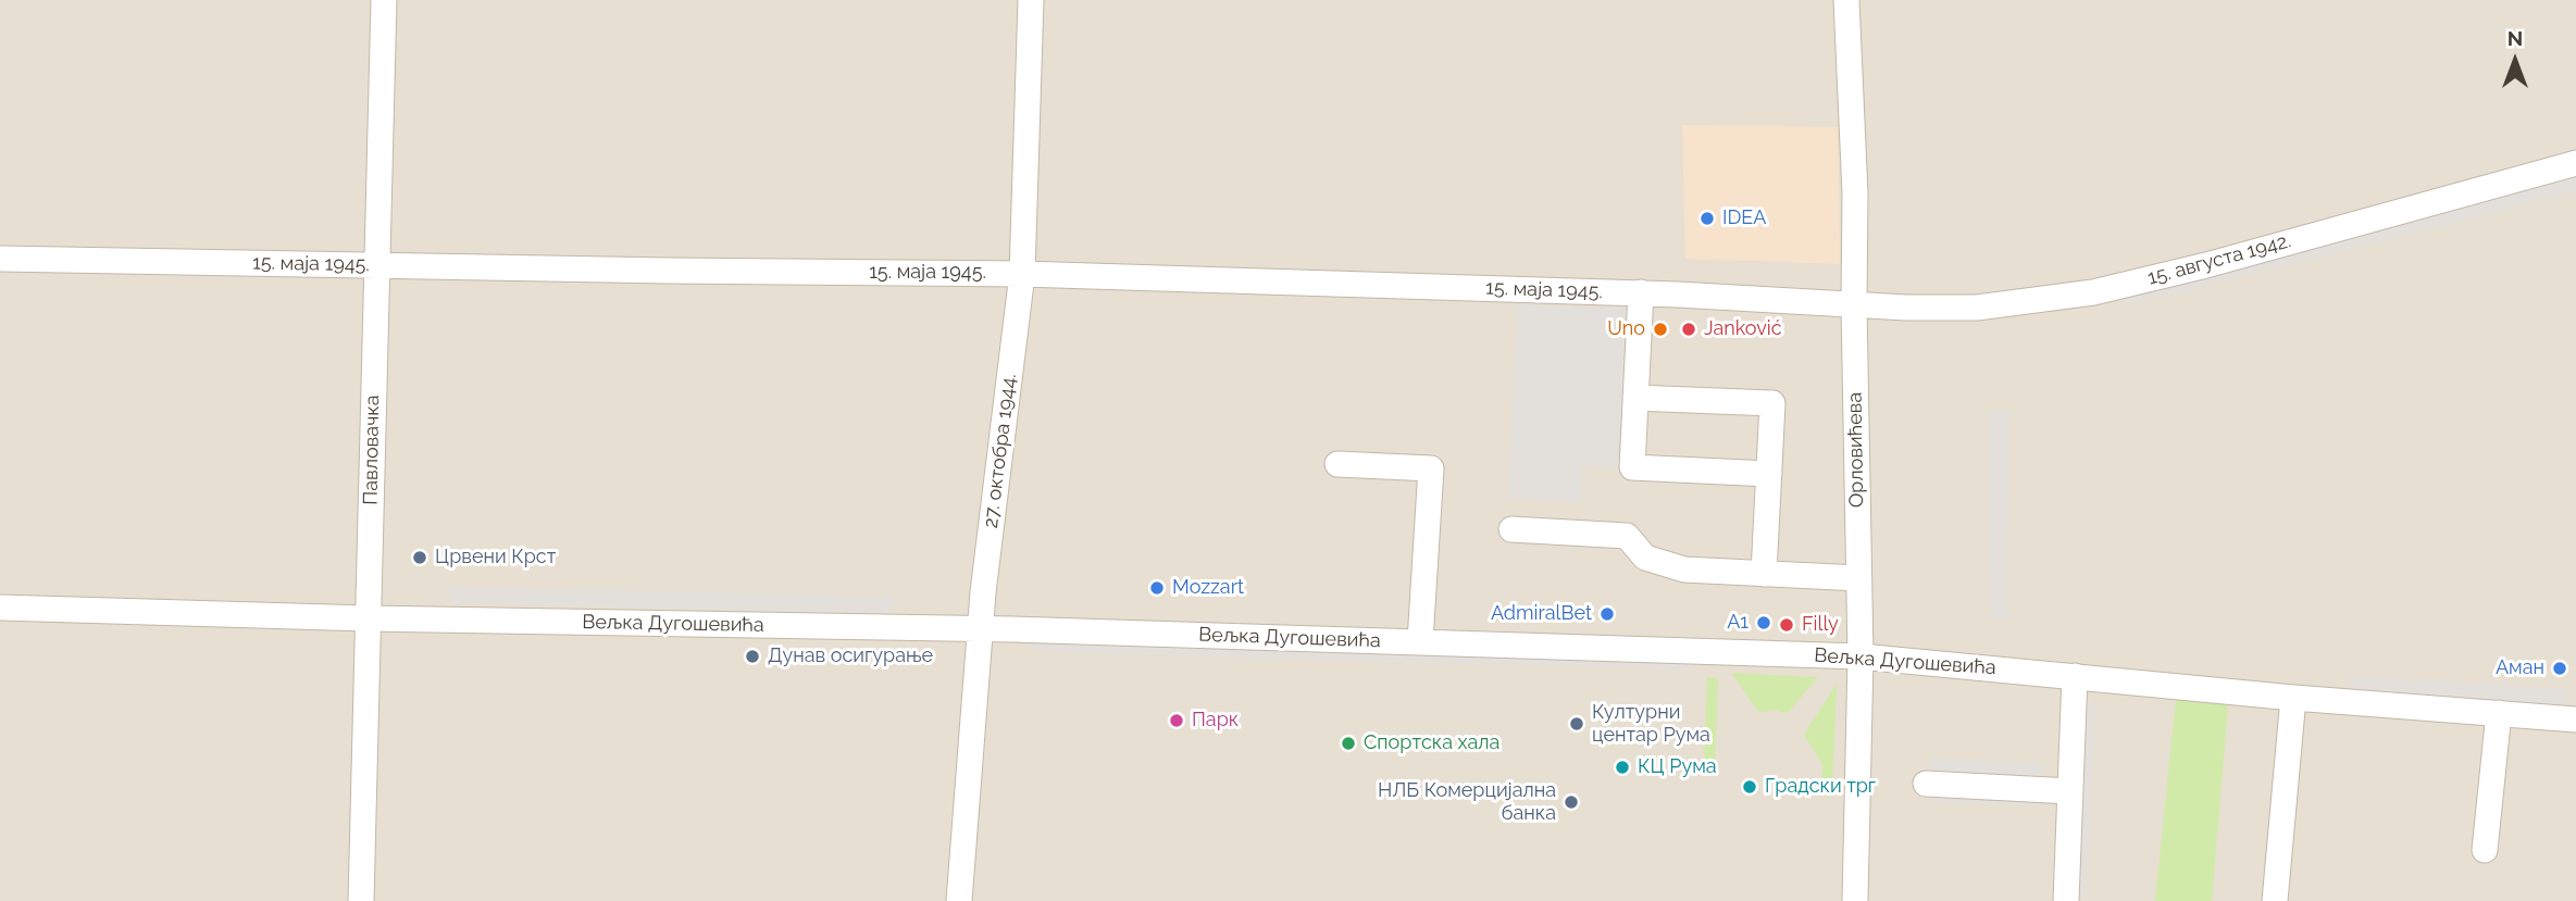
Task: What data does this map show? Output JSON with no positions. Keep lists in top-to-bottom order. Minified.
{"streets":{"street":["15. августа 1942.","15. маја 1945.","Павловачка","Орловићева","27. октобра 1944.","Вељка Дугошевића"]},"crossings":[["15. августа 1942.","15. маја 1945."],["15. августа 1942.","Орловићева"],["15. маја 1945.","Павловачка"],["15. маја 1945.","Орловићева"],["15. маја 1945.","27. октобра 1944."],["Павловачка","Вељка Дугошевића"],["Орловићева","Вељка Дугошевића"],["27. октобра 1944.","Вељка Дугошевића"]],"places":["IDEA","Uno","Janković","Црвени Крст","Mozzart","AdmiralBet","A1","Filly","Дунав осигурање","Аман","Парк","Културни центар Рума","Спортска хала","КЦ Рума","Градски трг","НЛБ Комерцијална банка"],"north":"top"}
